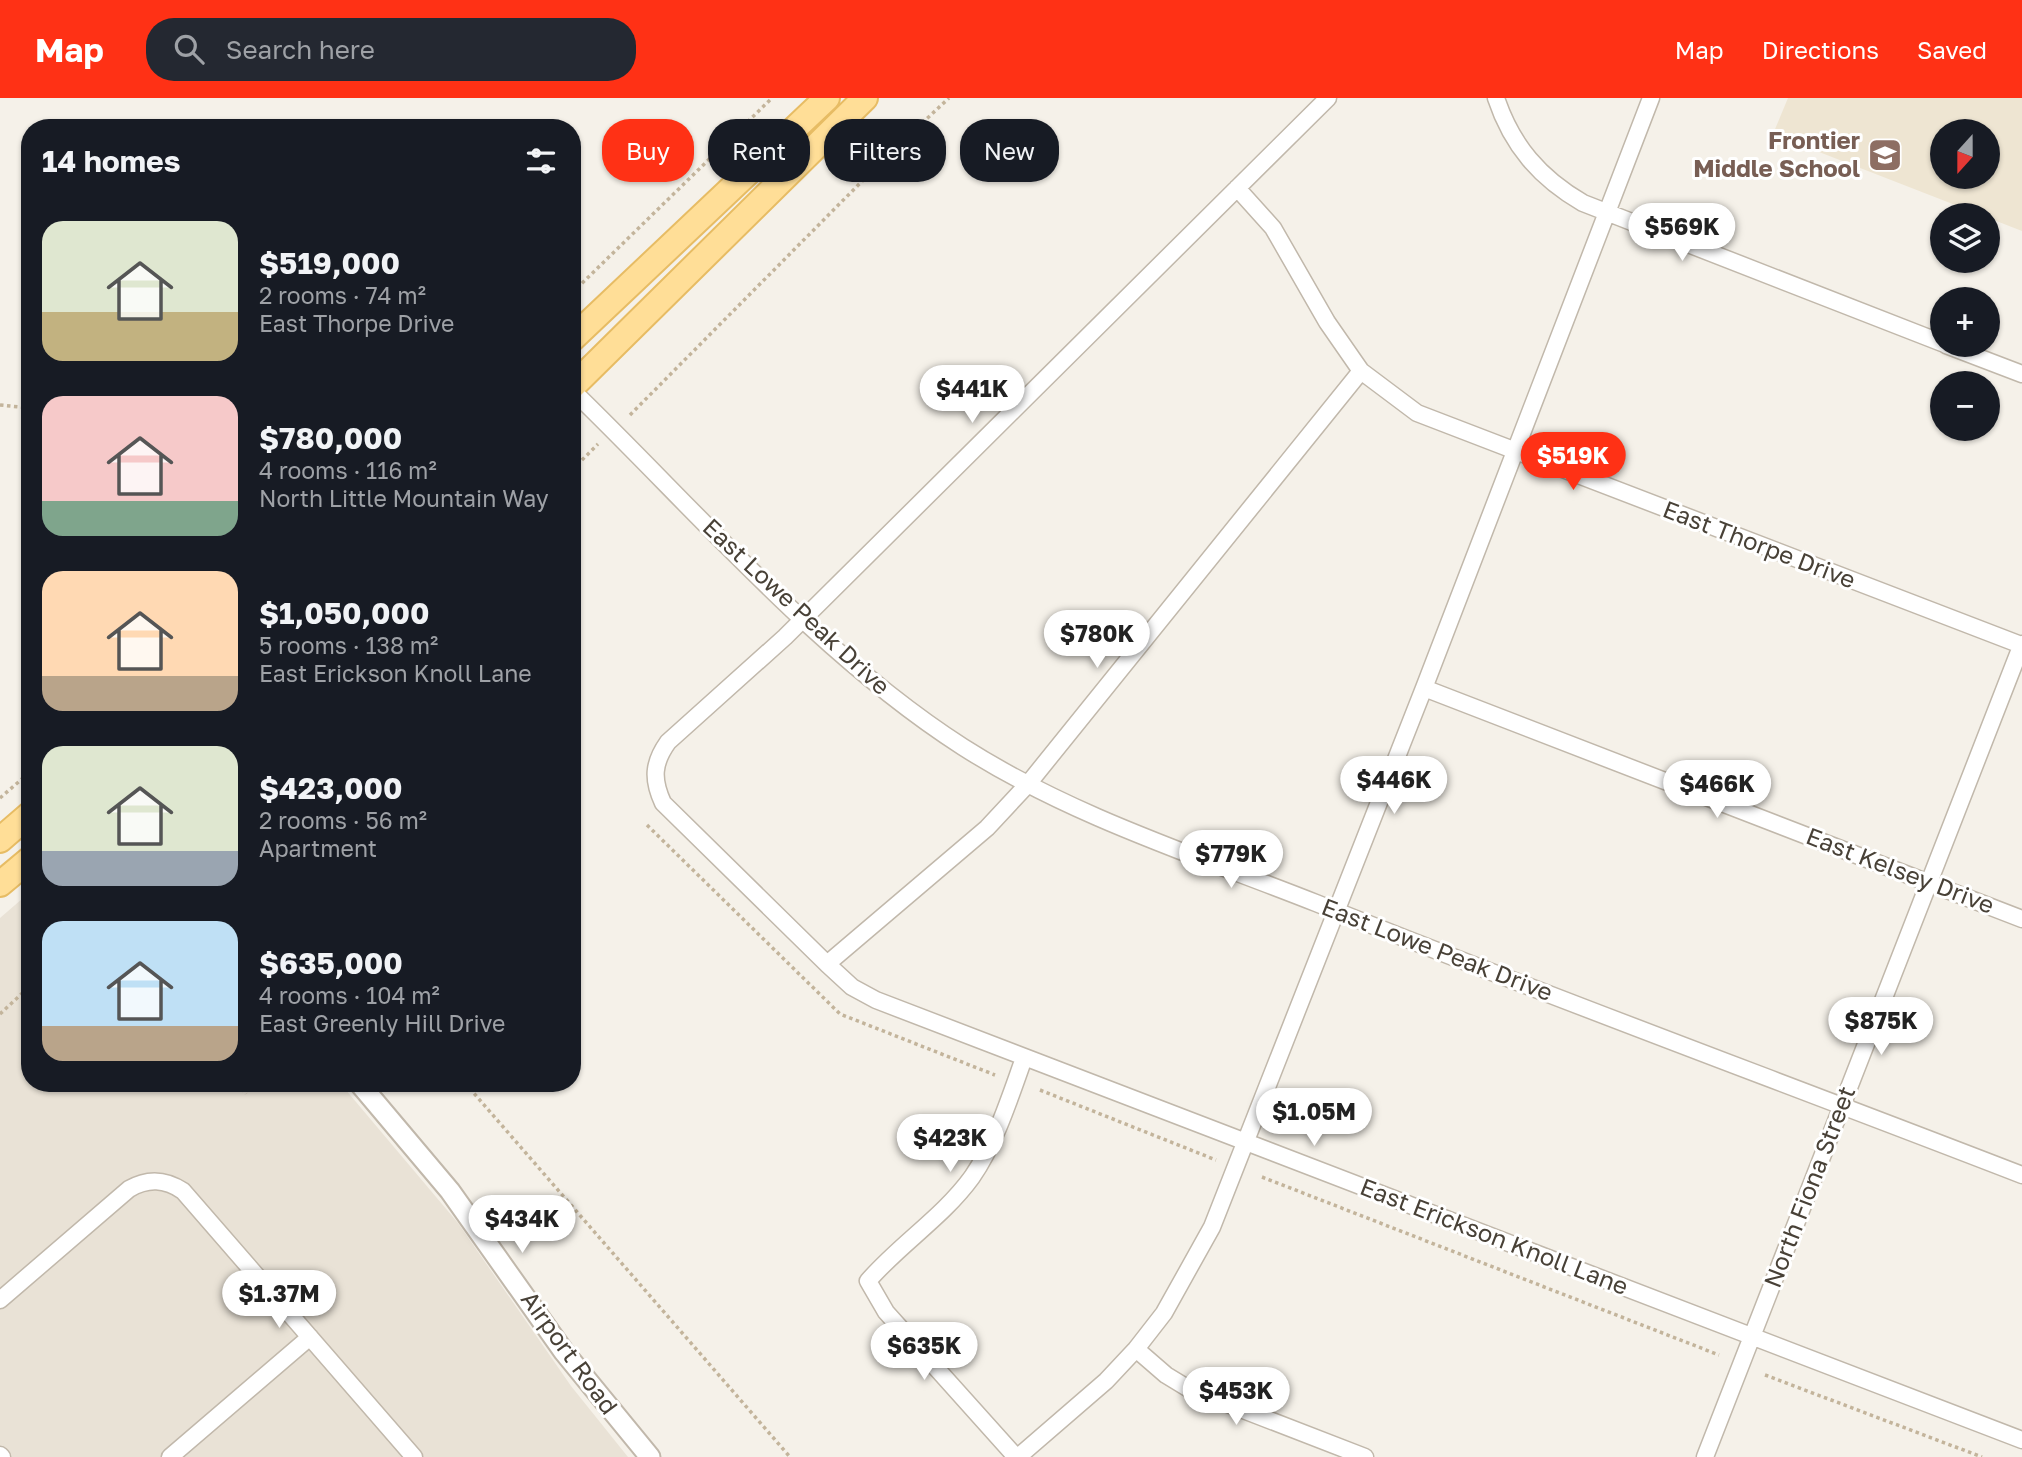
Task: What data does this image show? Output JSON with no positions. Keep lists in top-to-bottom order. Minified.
{"streets":{"street":["East Thorpe Drive","East Lowe Peak Drive","East Kelsey Drive","North Fiona Street","East Erickson Knoll Lane","Airport Road"]},"crossings":[["East Thorpe Drive","North Fiona Street"],["East Lowe Peak Drive","North Fiona Street"],["East Lowe Peak Drive","East Erickson Knoll Lane"],["East Kelsey Drive","North Fiona Street"],["North Fiona Street","East Erickson Knoll Lane"]],"places":{"school or university":["Frontier Middle School"]},"north":"bottom","page":{"header":"Map","search":"Search here","nav":["Map","Directions","Saved"],"map_buttons":["+","−"],"chip":["Buy","Rent","Filters","New"],"heading":"14 homes","price":["$569K","$441K","$519K","$780K","$446K","$466K","$779K","$875K","$1.05M","$423K","$434K","$1.37M","$635K","$453K"],"list":[{"name":"$519,000","note":"2 rooms · 74 m² · East Thorpe Drive"},{"name":"$780,000","note":"4 rooms · 116 m² · North Little Mountain Way"},{"name":"$1,050,000","note":"5 rooms · 138 m² · East Erickson Knoll Lane"},{"name":"$423,000","note":"2 rooms · 56 m² · Apartment"},{"name":"$635,000","note":"4 rooms · 104 m² · East Greenly Hill Drive"}]}}
